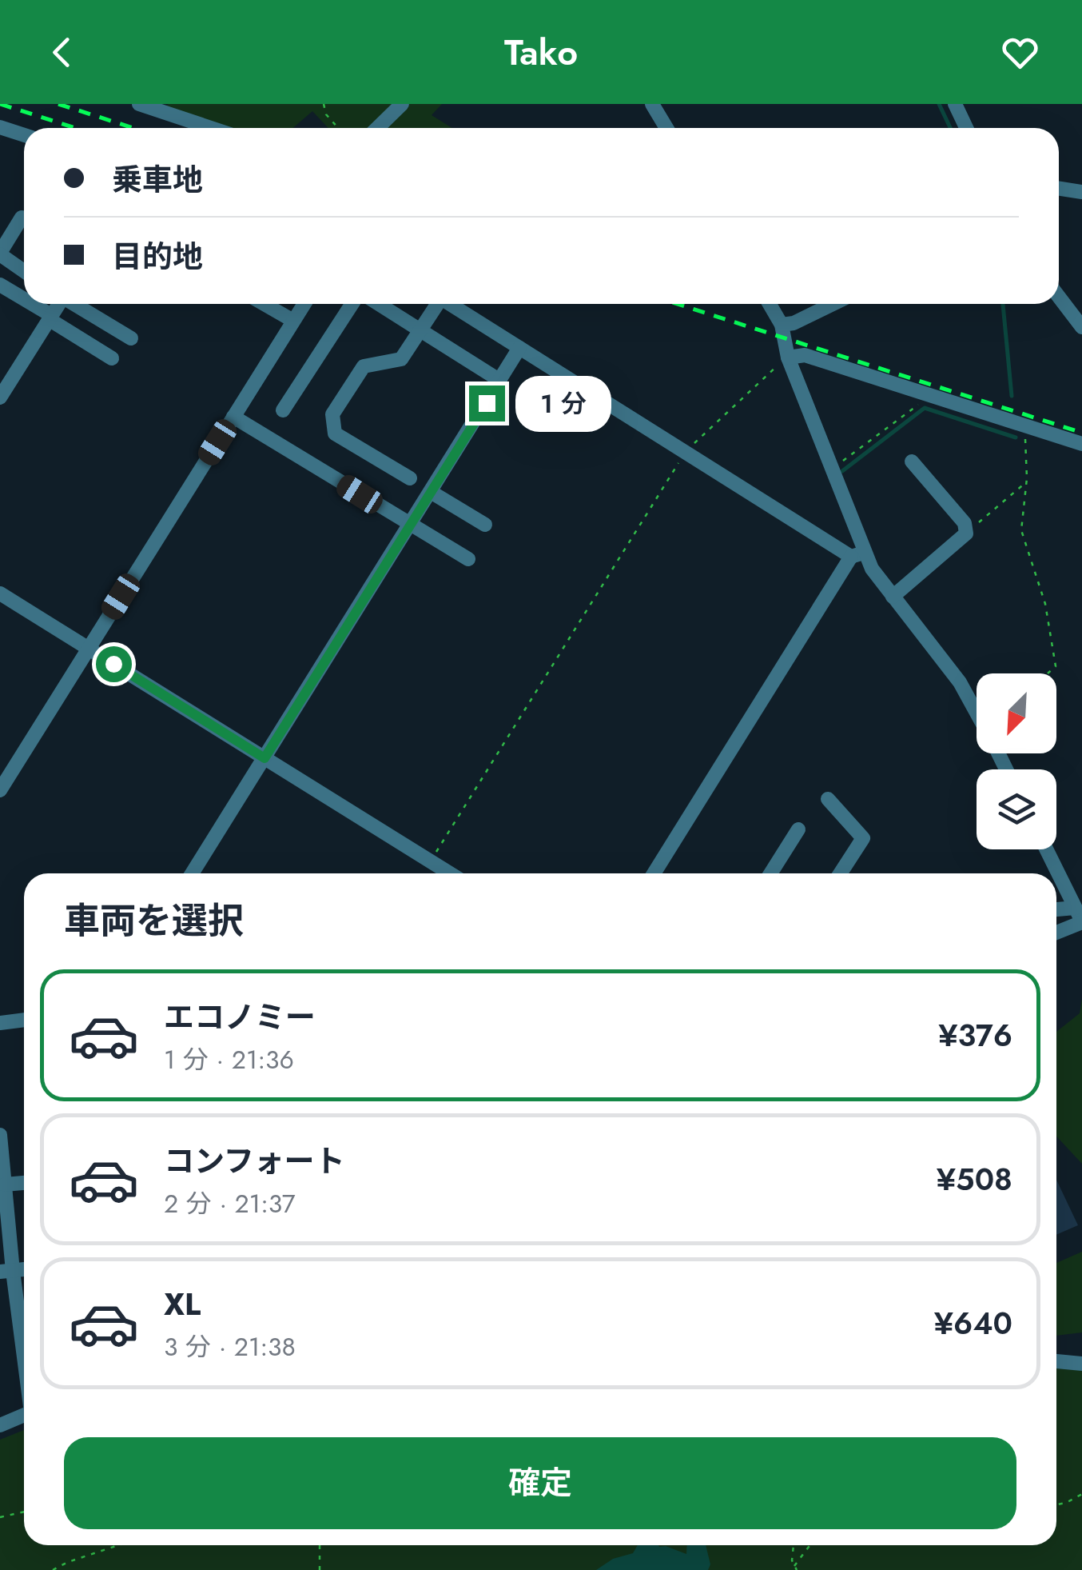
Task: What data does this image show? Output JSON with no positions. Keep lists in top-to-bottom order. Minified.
{"north":"bottom left","page":{"header":"Tako","banner":["乗車地","目的地"],"bubble":"1 分","heading":"車両を選択","list":[{"name":"エコノミー","note":"1 分 · 21:36","value":"¥376"},{"name":"コンフォート","note":"2 分 · 21:37","value":"¥508"},{"name":"XL","note":"3 分 · 21:38","value":"¥640"}],"buttons":"確定"}}
